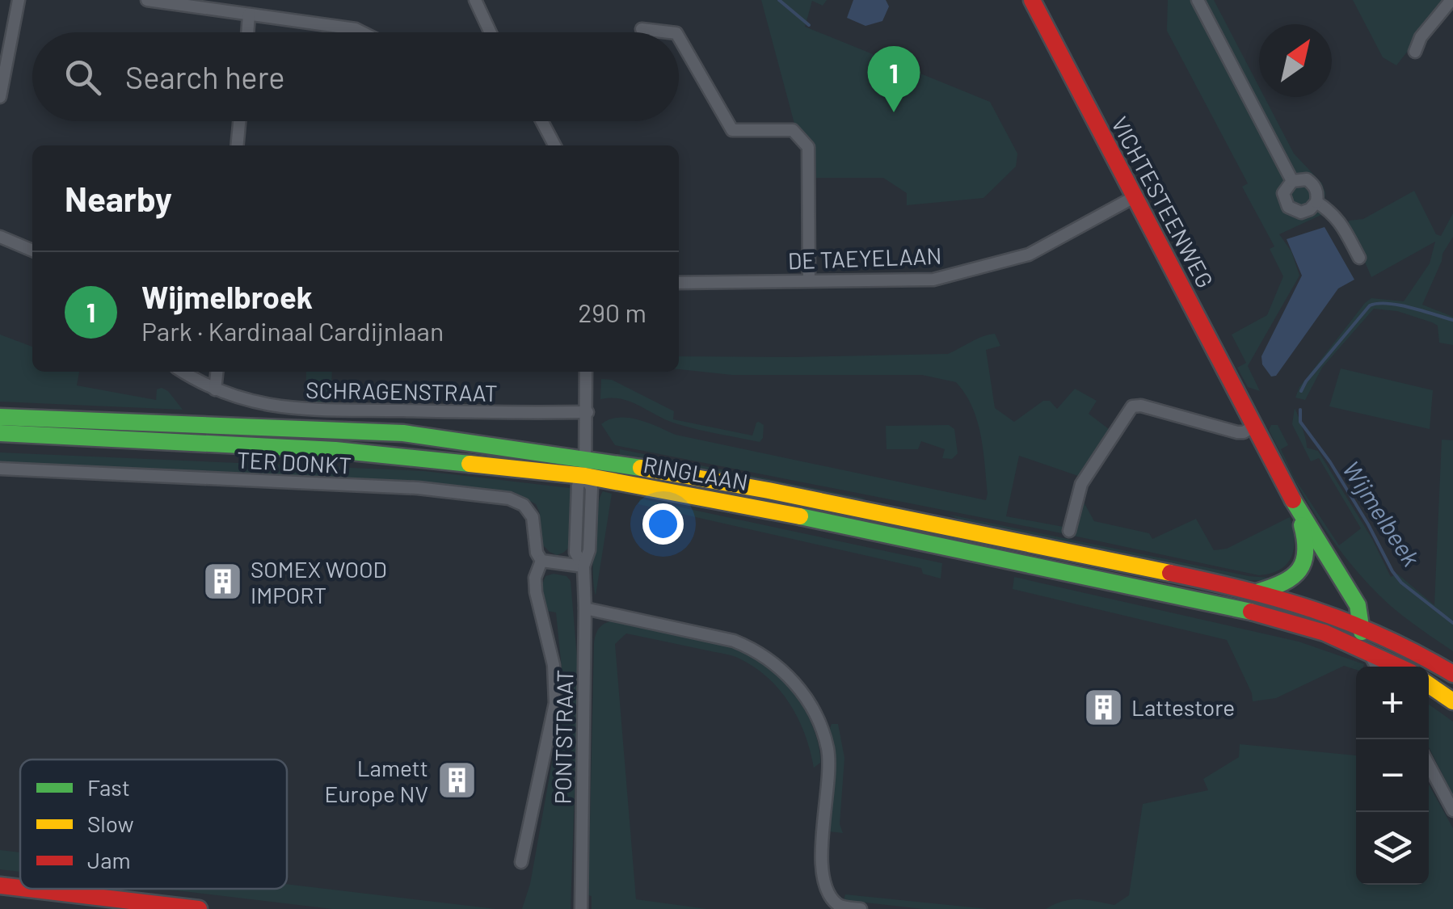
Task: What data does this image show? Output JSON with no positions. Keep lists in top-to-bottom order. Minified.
{"streets":{"main road":["VICHTESTEENWEG","RINGLAAN"],"street":["DE TAEYELAAN","SCHRAGENSTRAAT","TER DONKT","PONTSTRAAT"]},"crossings":[["VICHTESTEENWEG","DE TAEYELAAN"],["SCHRAGENSTRAAT","PONTSTRAAT"],["RINGLAAN","PONTSTRAAT"]],"water":["Wijmelbeek"],"places":{"building":["SOMEX WOOD IMPORT","Lattestore","Lamett Europe NV"]},"legend":["Fast","Slow","Jam"],"north":"top right","page":{"search":"Search here","pins":"1","heading":"Nearby","list":[{"mark":"1","name":"Wijmelbroek","note":"Park · Kardinaal Cardijnlaan","value":"290 m"}],"map_buttons":["+","−"]}}
